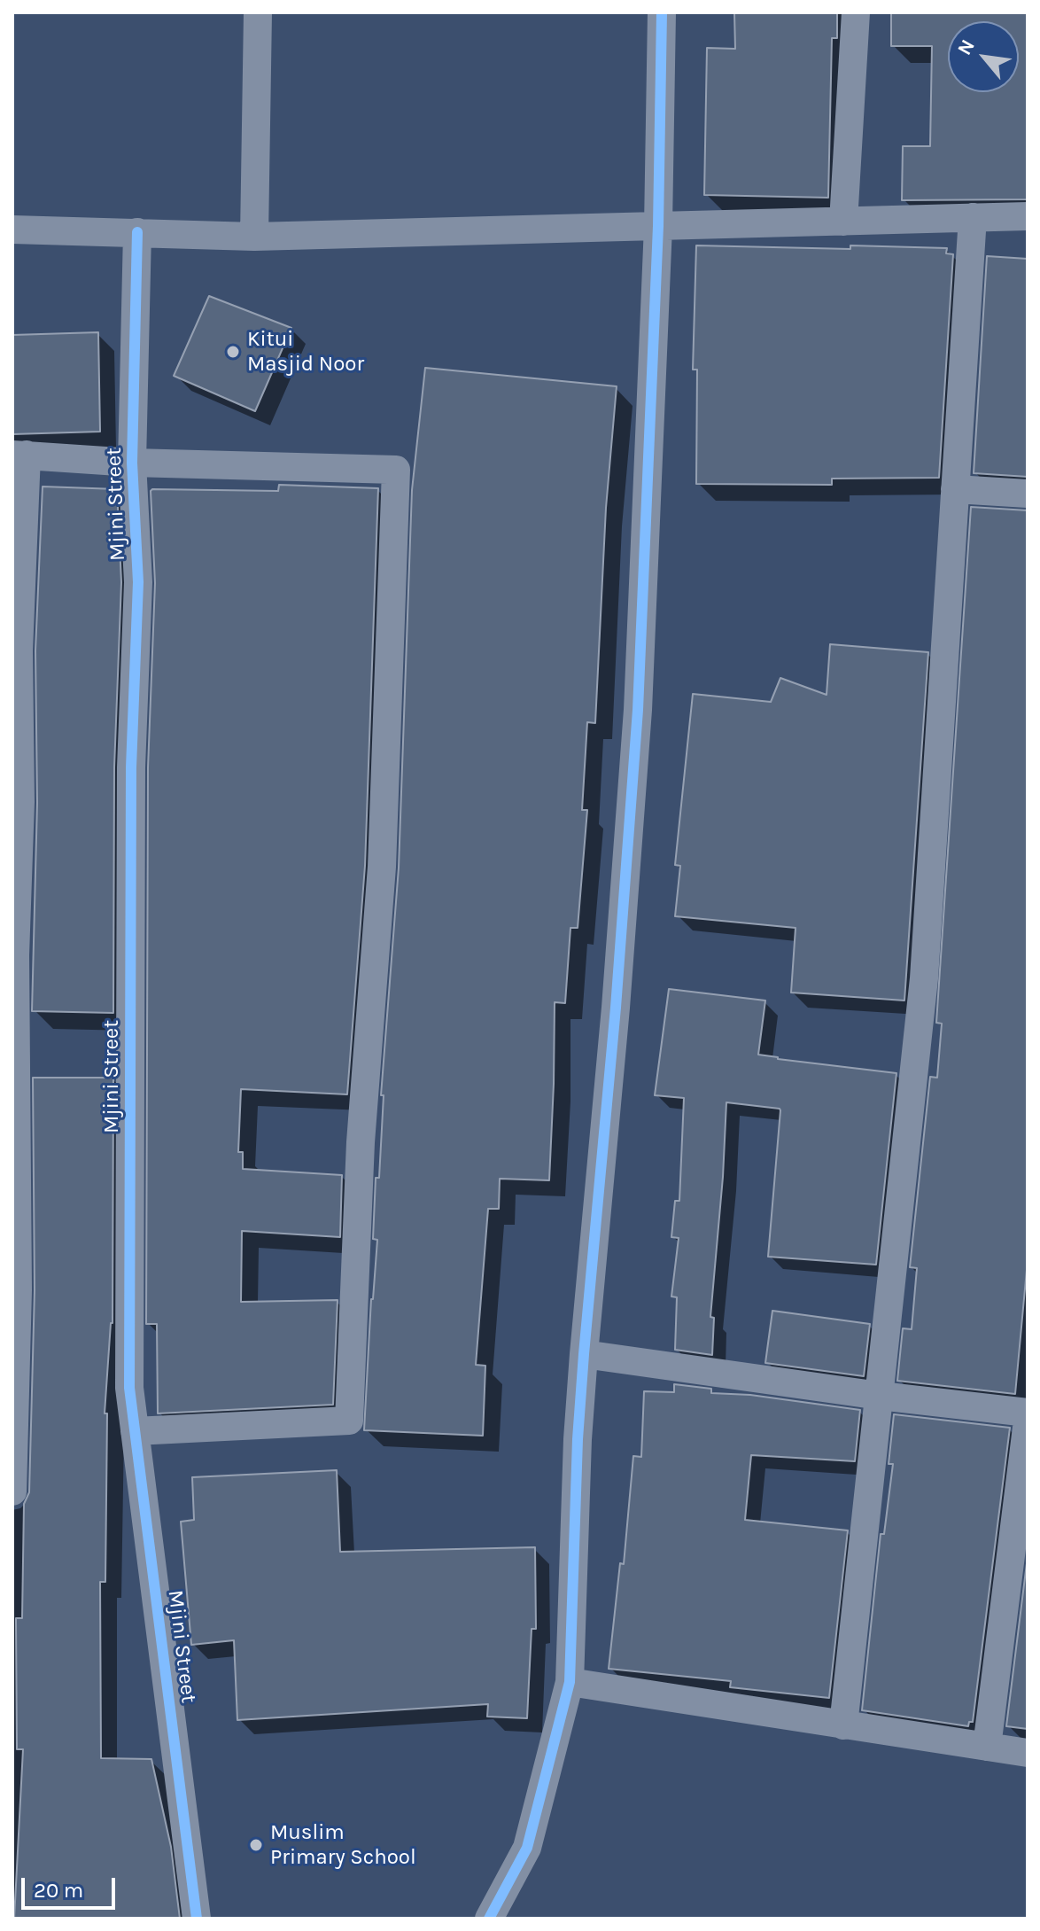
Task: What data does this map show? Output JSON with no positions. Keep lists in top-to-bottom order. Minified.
{"streets":{"street":["Mjini Street"]},"places":["Kitui Masjid Noor","Muslim Primary School"],"scale_bar":"20 m","north":"top left"}
